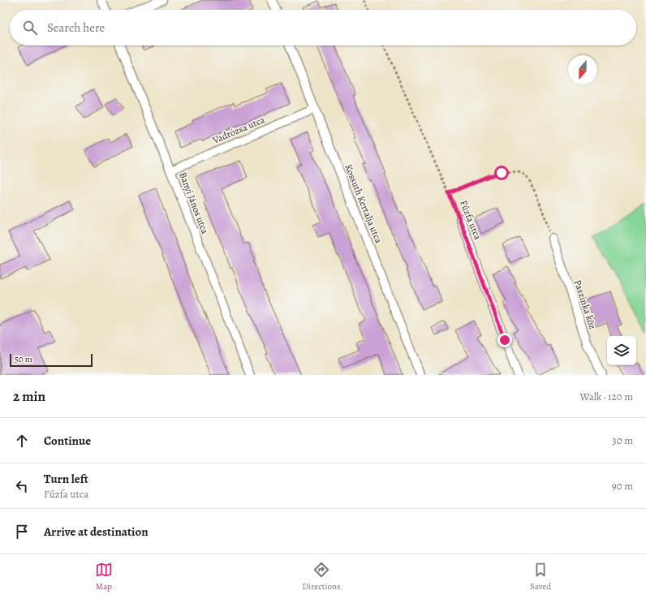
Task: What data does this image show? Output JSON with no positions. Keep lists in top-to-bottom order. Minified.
{"streets":{"street":["Vadrózsa utca","Banyi János utca","Kossuth Kertalja utca","Fűzfa utca","Paszinka köz"]},"crossings":[["Vadrózsa utca","Banyi János utca"],["Vadrózsa utca","Kossuth Kertalja utca"]],"scale_bar":"50 m","north":"bottom","page":{"search":"Search here","scale":"50 m","heading":["2 min","Walk · 120 m"],"list":[["Continue","30 m"],["Turn left","Fűzfa utca","90 m"],"Arrive at destination"],"nav":["Map","Directions","Saved"]}}
